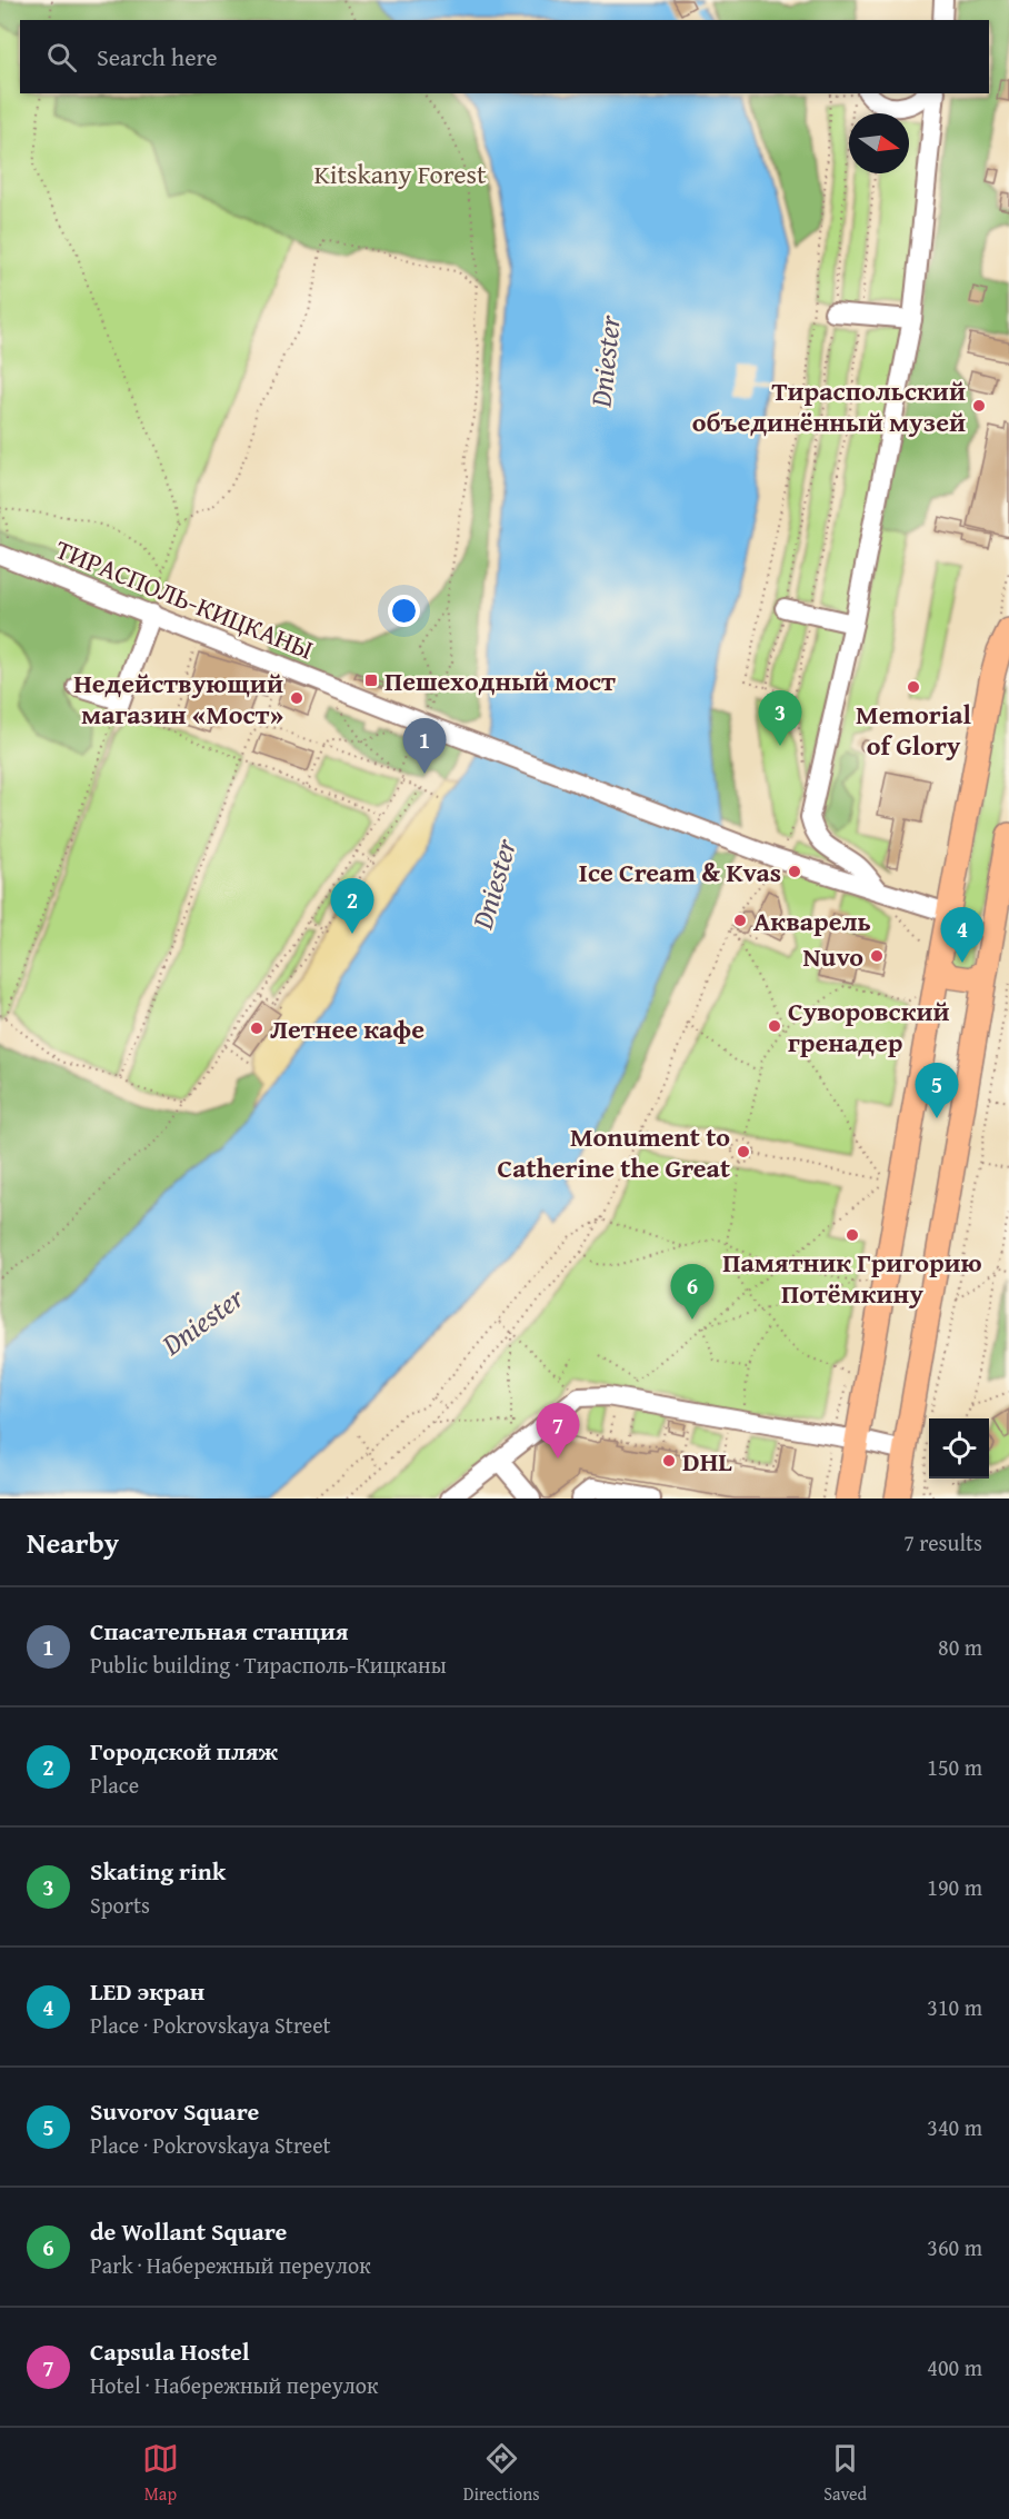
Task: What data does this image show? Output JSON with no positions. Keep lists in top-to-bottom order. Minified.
{"streets":{"street":["ТИРАСПОЛЬ-КИЦКАНЫ"]},"water":["Dniester"],"parks":["Kitskany Forest"],"places":{"other":["Тираспольский объединённый музей","Memorial of Glory","Недействующий магазин «Мост»","Ice Cream & Kvas","Акварель","Nuvo","Суворовский гренадер","Летнее кафе","Monument to Catherine the Great","Памятник Григорию Потёмкину","DHL"],"transit":["Пешеходный мост"]},"north":"right","page":{"search":"Search here","pins":["3","1","2","4","5","6","7"],"heading":["Nearby","7 results"],"list":[{"mark":"1","name":"Спасательная станция","note":"Public building · Тирасполь-Кицканы","value":"80 m"},{"mark":"2","name":"Городской пляж","note":"Place","value":"150 m"},{"mark":"3","name":"Skating rink","note":"Sports","value":"190 m"},{"mark":"4","name":"LED экран","note":"Place · Pokrovskaya Street","value":"310 m"},{"mark":"5","name":"Suvorov Square","note":"Place · Pokrovskaya Street","value":"340 m"},{"mark":"6","name":"de Wollant Square","note":"Park · Набережный переулок","value":"360 m"},{"mark":"7","name":"Capsula Hostel","note":"Hotel · Набережный переулок","value":"400 m"}],"nav":["Map","Directions","Saved"]}}
